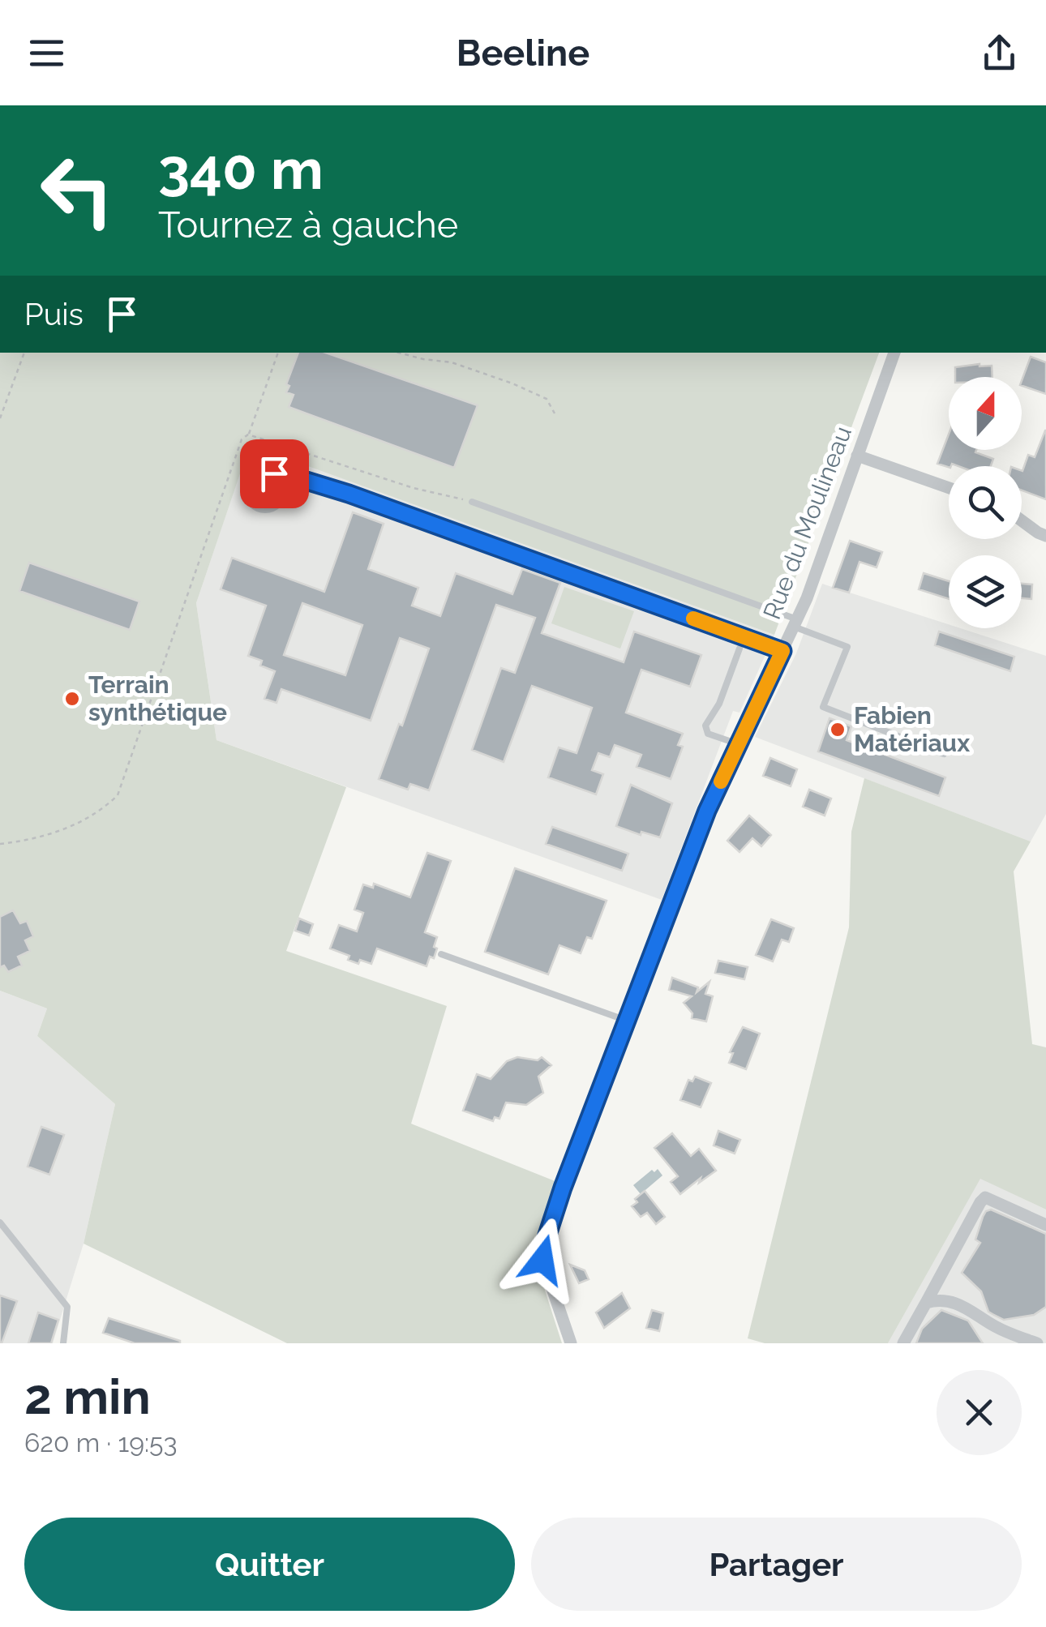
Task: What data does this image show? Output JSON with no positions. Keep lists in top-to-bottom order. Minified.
{"streets":{"street":["Rue du Moulineau"]},"places":["Terrain synthétique","Fabien Matériaux"],"north":"top","page":{"header":"Beeline","turn":["340 m","Tournez à gauche"],"then":"Puis","heading":["2 min","620 m · 19:53"],"buttons":["Quitter","Partager"]}}
